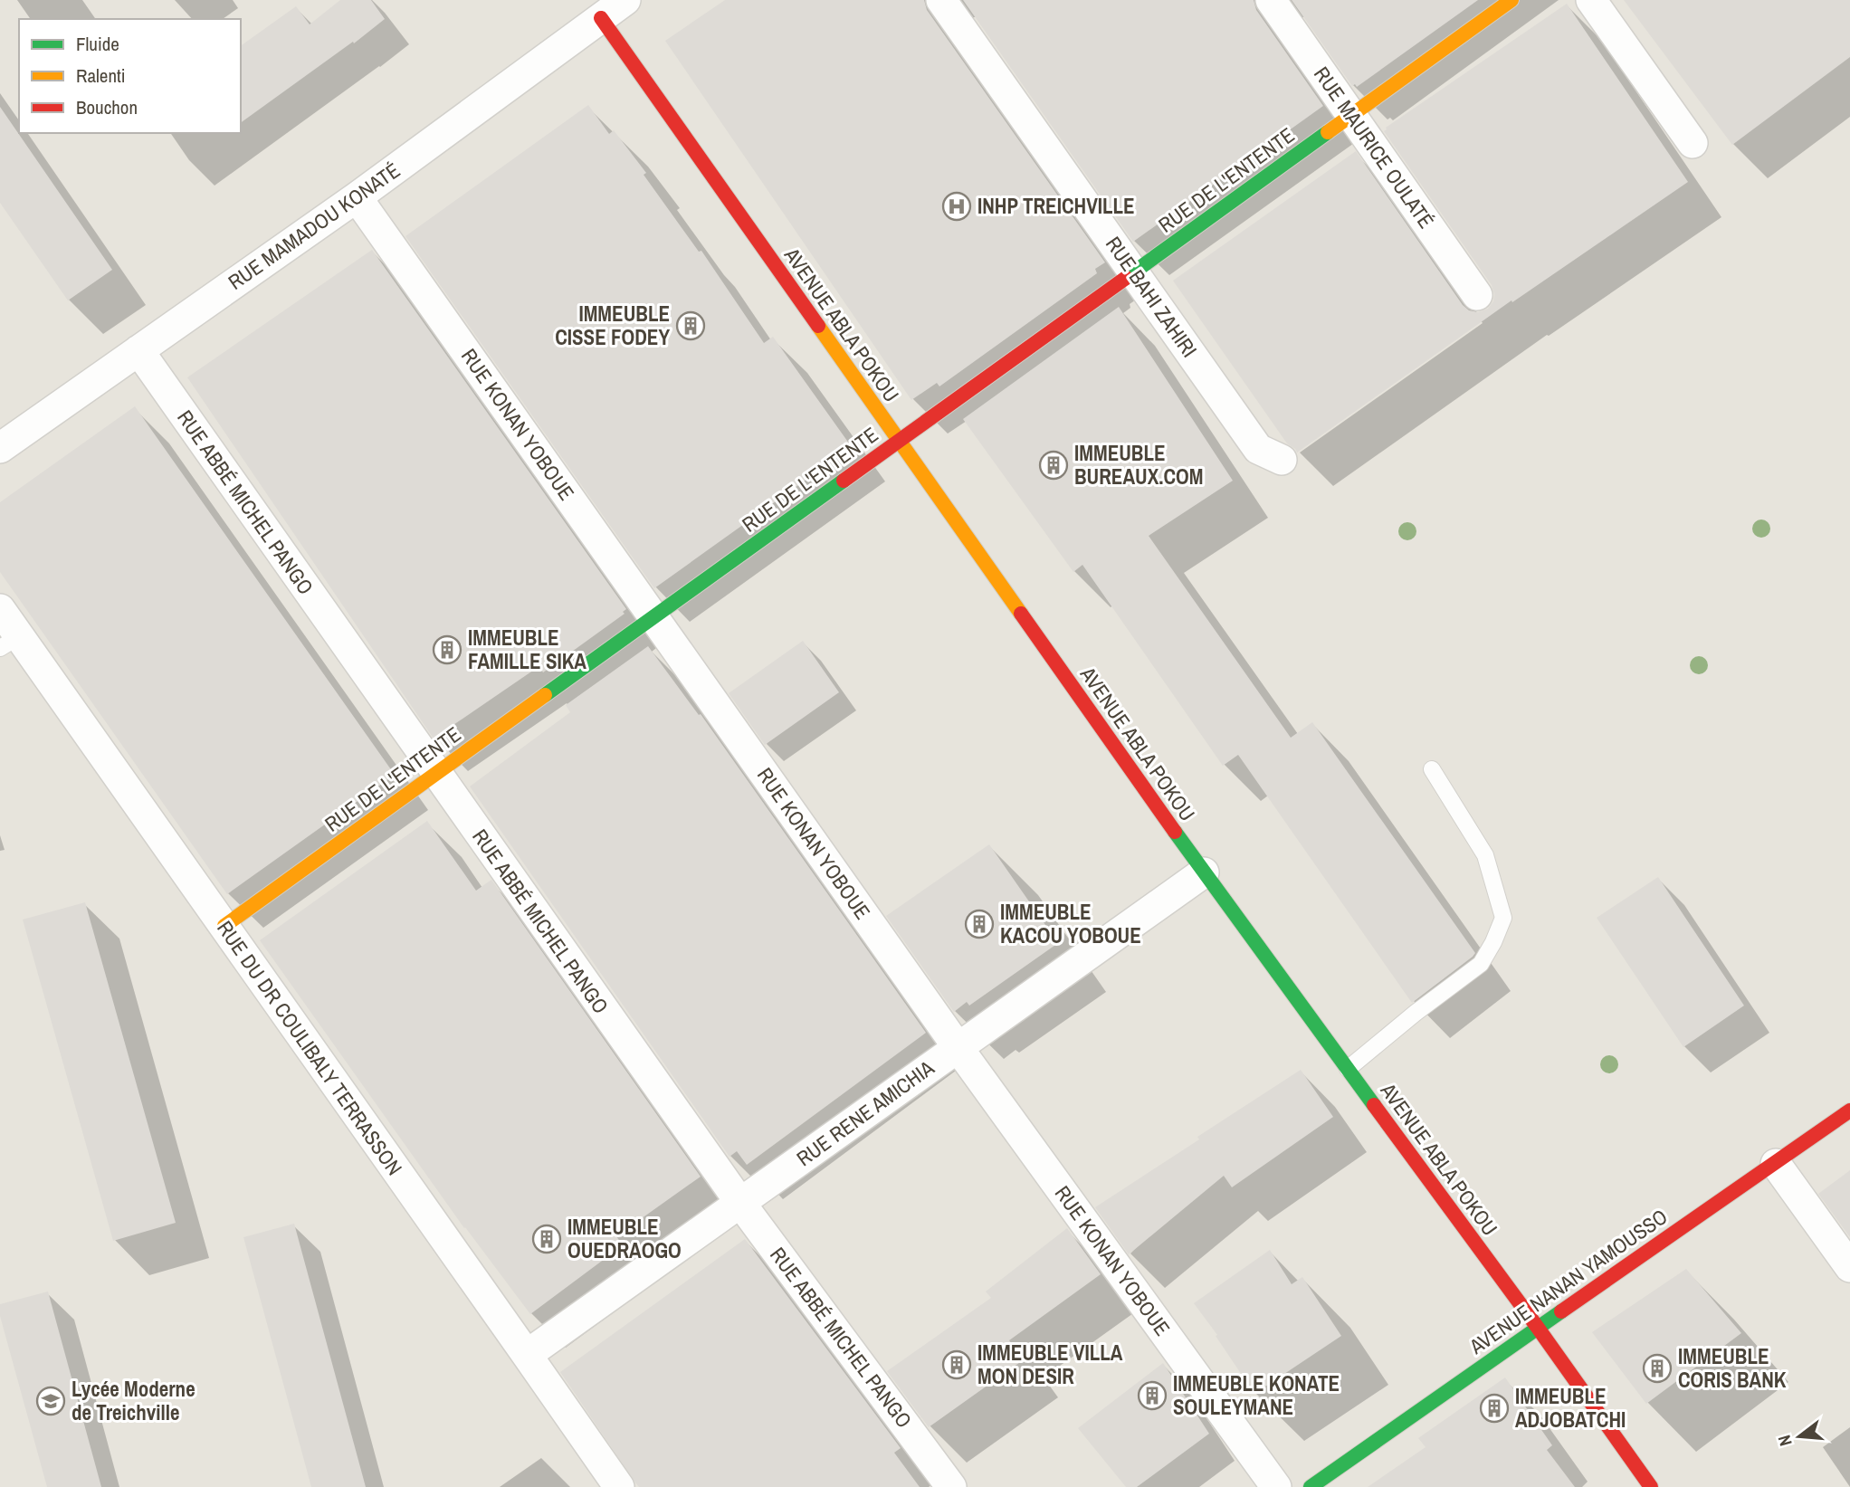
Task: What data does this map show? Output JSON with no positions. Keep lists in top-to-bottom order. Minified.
{"streets":{"street":["RUE MAURICE OULATÉ","RUE DE L'ENTENTE","RUE MAMADOU KONATÉ","RUE BAHI ZAHIRI","AVENUE ABLA POKOU","RUE KONAN YOBOUE","RUE ABBÉ MICHEL PANGO","RUE DU DR COULIBALY TERRASSON","RUE RENE AMICHIA","AVENUE NANAN YAMOUSSO"]},"crossings":[["RUE MAURICE OULATÉ","RUE DE L'ENTENTE"],["RUE DE L'ENTENTE","RUE BAHI ZAHIRI"],["RUE DE L'ENTENTE","AVENUE ABLA POKOU"],["RUE DE L'ENTENTE","RUE KONAN YOBOUE"],["RUE DE L'ENTENTE","RUE ABBÉ MICHEL PANGO"],["RUE DE L'ENTENTE","RUE DU DR COULIBALY TERRASSON"],["RUE MAMADOU KONATÉ","AVENUE ABLA POKOU"],["RUE MAMADOU KONATÉ","RUE KONAN YOBOUE"],["RUE MAMADOU KONATÉ","RUE ABBÉ MICHEL PANGO"],["AVENUE ABLA POKOU","RUE RENE AMICHIA"],["AVENUE ABLA POKOU","AVENUE NANAN YAMOUSSO"],["RUE KONAN YOBOUE","RUE RENE AMICHIA"],["RUE ABBÉ MICHEL PANGO","RUE RENE AMICHIA"],["RUE DU DR COULIBALY TERRASSON","RUE RENE AMICHIA"]],"places":{"hospital":["INHP TREICHVILLE"],"building":["IMMEUBLE CISSE FODEY","IMMEUBLE BUREAUX.COM","IMMEUBLE FAMILLE SIKA","IMMEUBLE KACOU YOBOUE","IMMEUBLE OUEDRAOGO","IMMEUBLE VILLA MON DESIR","IMMEUBLE CORIS BANK","IMMEUBLE KONATE SOULEYMANE","IMMEUBLE ADJOBATCHI"],"school or university":["Lycée Moderne de Treichville"]},"legend":["Fluide","Ralenti","Bouchon"],"north":"left"}
